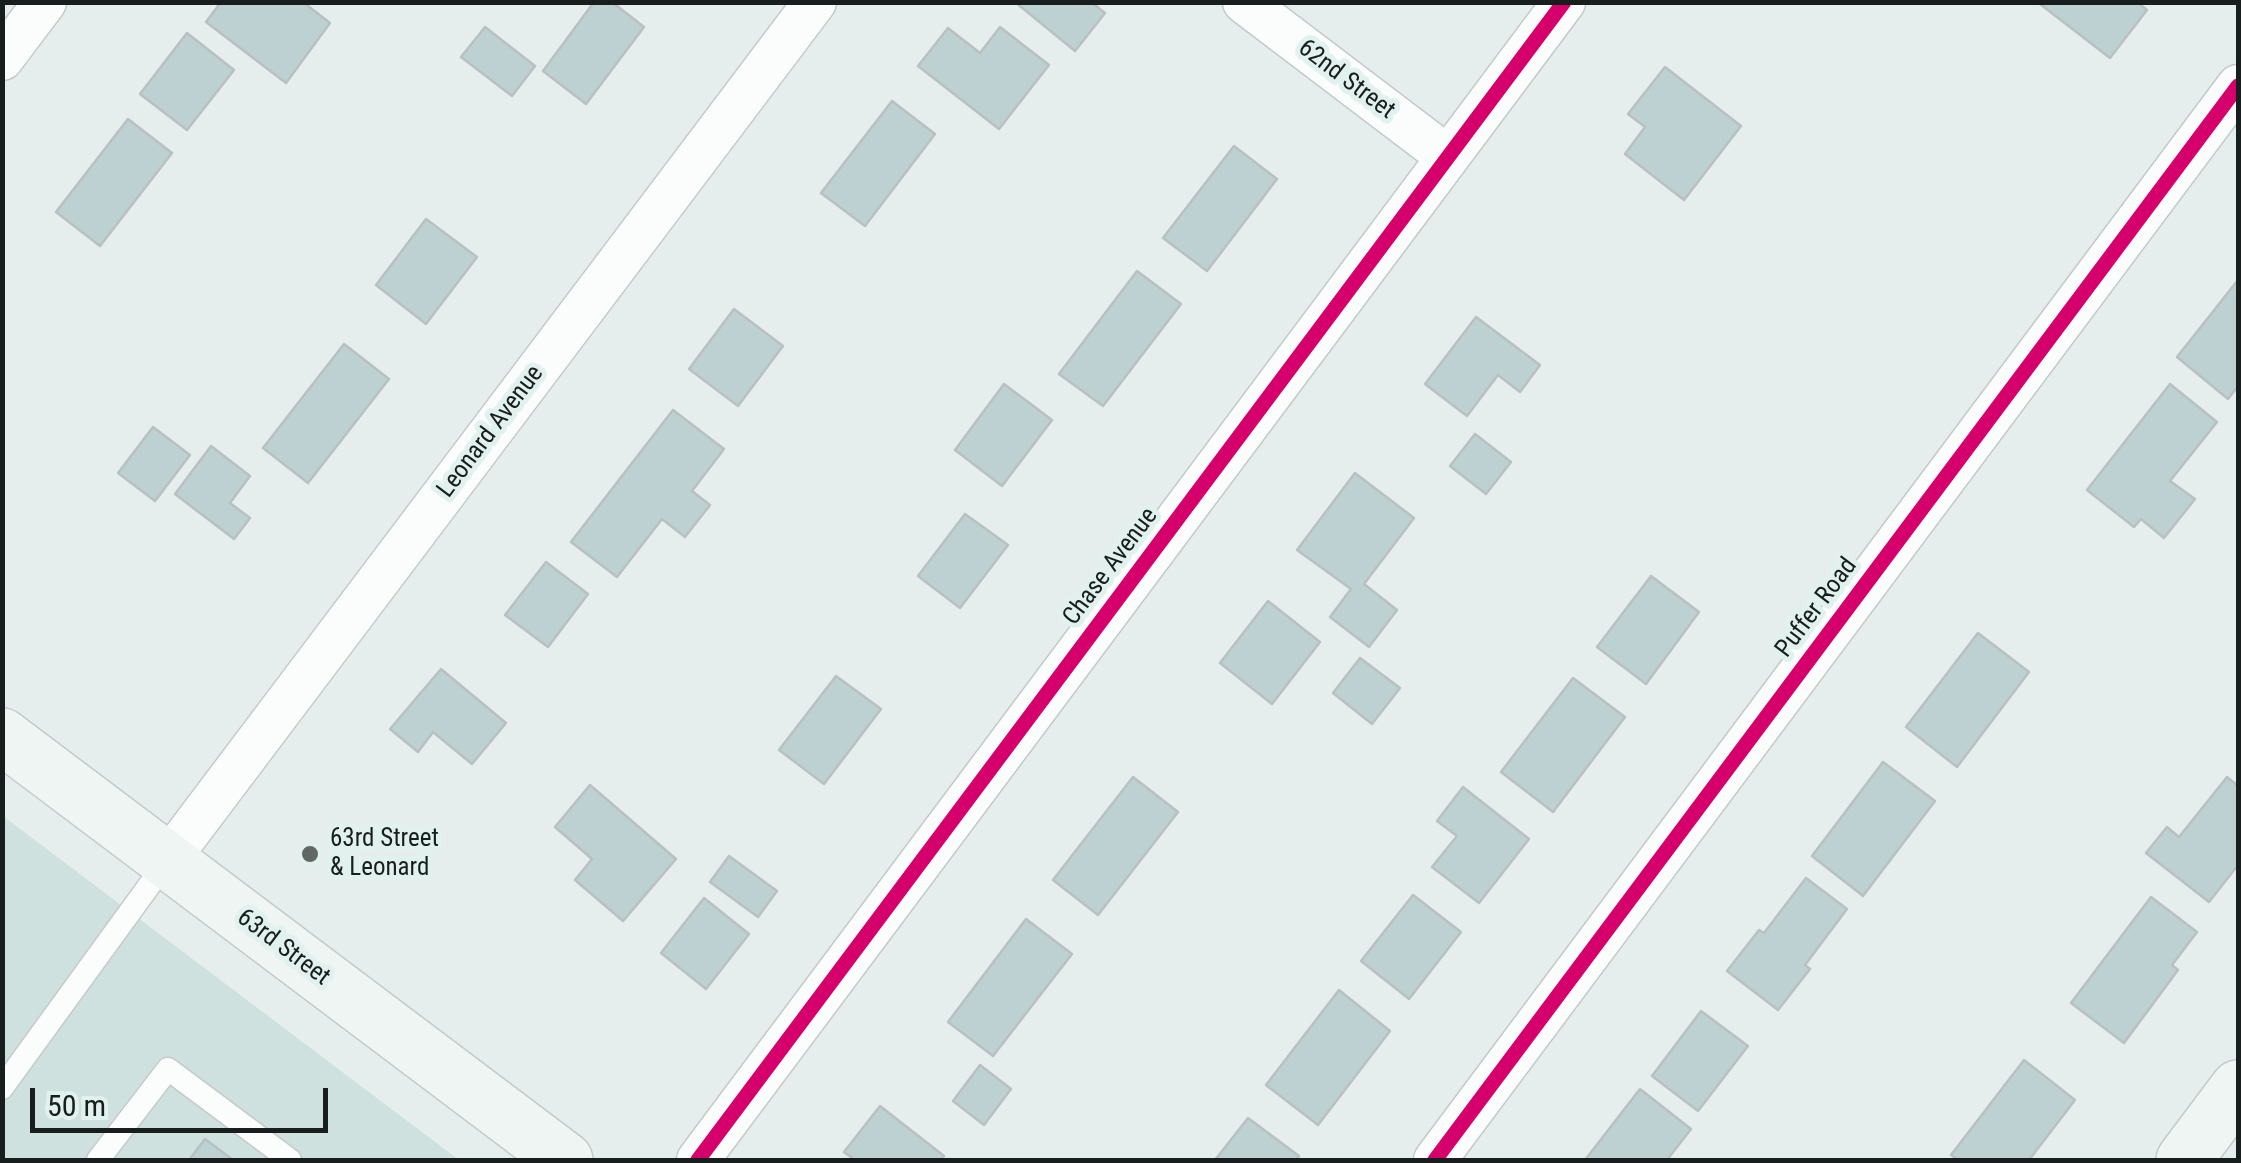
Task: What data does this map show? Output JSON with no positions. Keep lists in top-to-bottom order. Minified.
{"streets":{"main road":["63rd Street"],"street":["62nd Street","Leonard Avenue","Chase Avenue","Puffer Road"]},"crossings":[["62nd Street","Chase Avenue"],["Leonard Avenue","63rd Street"]],"places":["63rd Street & Leonard"],"scale_bar":"50 m"}
